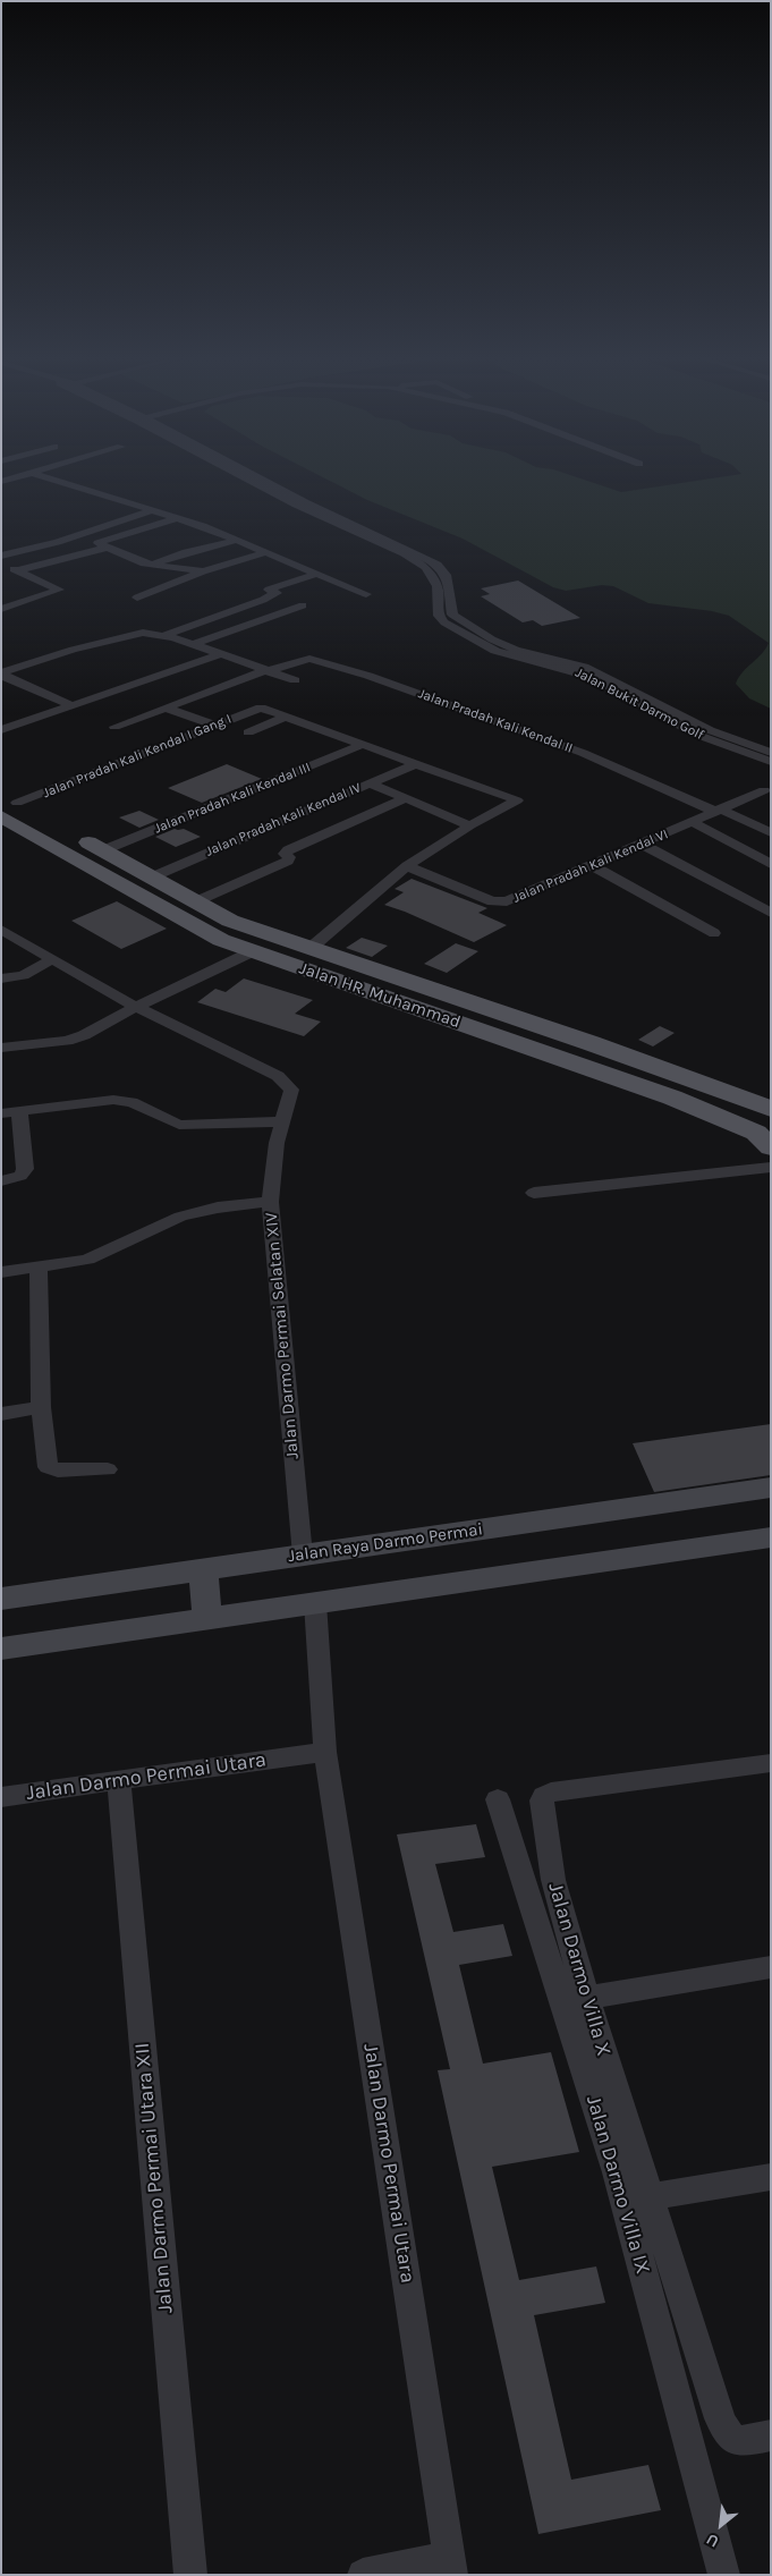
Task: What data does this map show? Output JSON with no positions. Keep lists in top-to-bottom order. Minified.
{"streets":{"main road":["Jalan HR. Muhammad"],"street":["Jalan Bukit Darmo Golf","Jalan Pradah Kali Kendal II","Jalan Pradah Kali Kendal I Gang I","Jalan Pradah Kali Kendal III","Jalan Pradah Kali Kendal IV","Jalan Pradah Kali Kendal VI","Jalan Darmo Permai Selatan XIV","Jalan Raya Darmo Permai","Jalan Darmo Permai Utara","Jalan Darmo Villa X","Jalan Darmo Permai Utara XII","Jalan Darmo Villa IX"]},"crossings":[["Jalan Pradah Kali Kendal II","Jalan Pradah Kali Kendal VI"],["Jalan Pradah Kali Kendal I Gang I","Jalan HR. Muhammad"],["Jalan Pradah Kali Kendal III","Jalan HR. Muhammad"],["Jalan Pradah Kali Kendal IV","Jalan HR. Muhammad"],["Jalan Darmo Permai Selatan XIV","Jalan Raya Darmo Permai"],["Jalan Darmo Permai Utara","Jalan Darmo Permai Utara XII"]],"north":"bottom left"}
